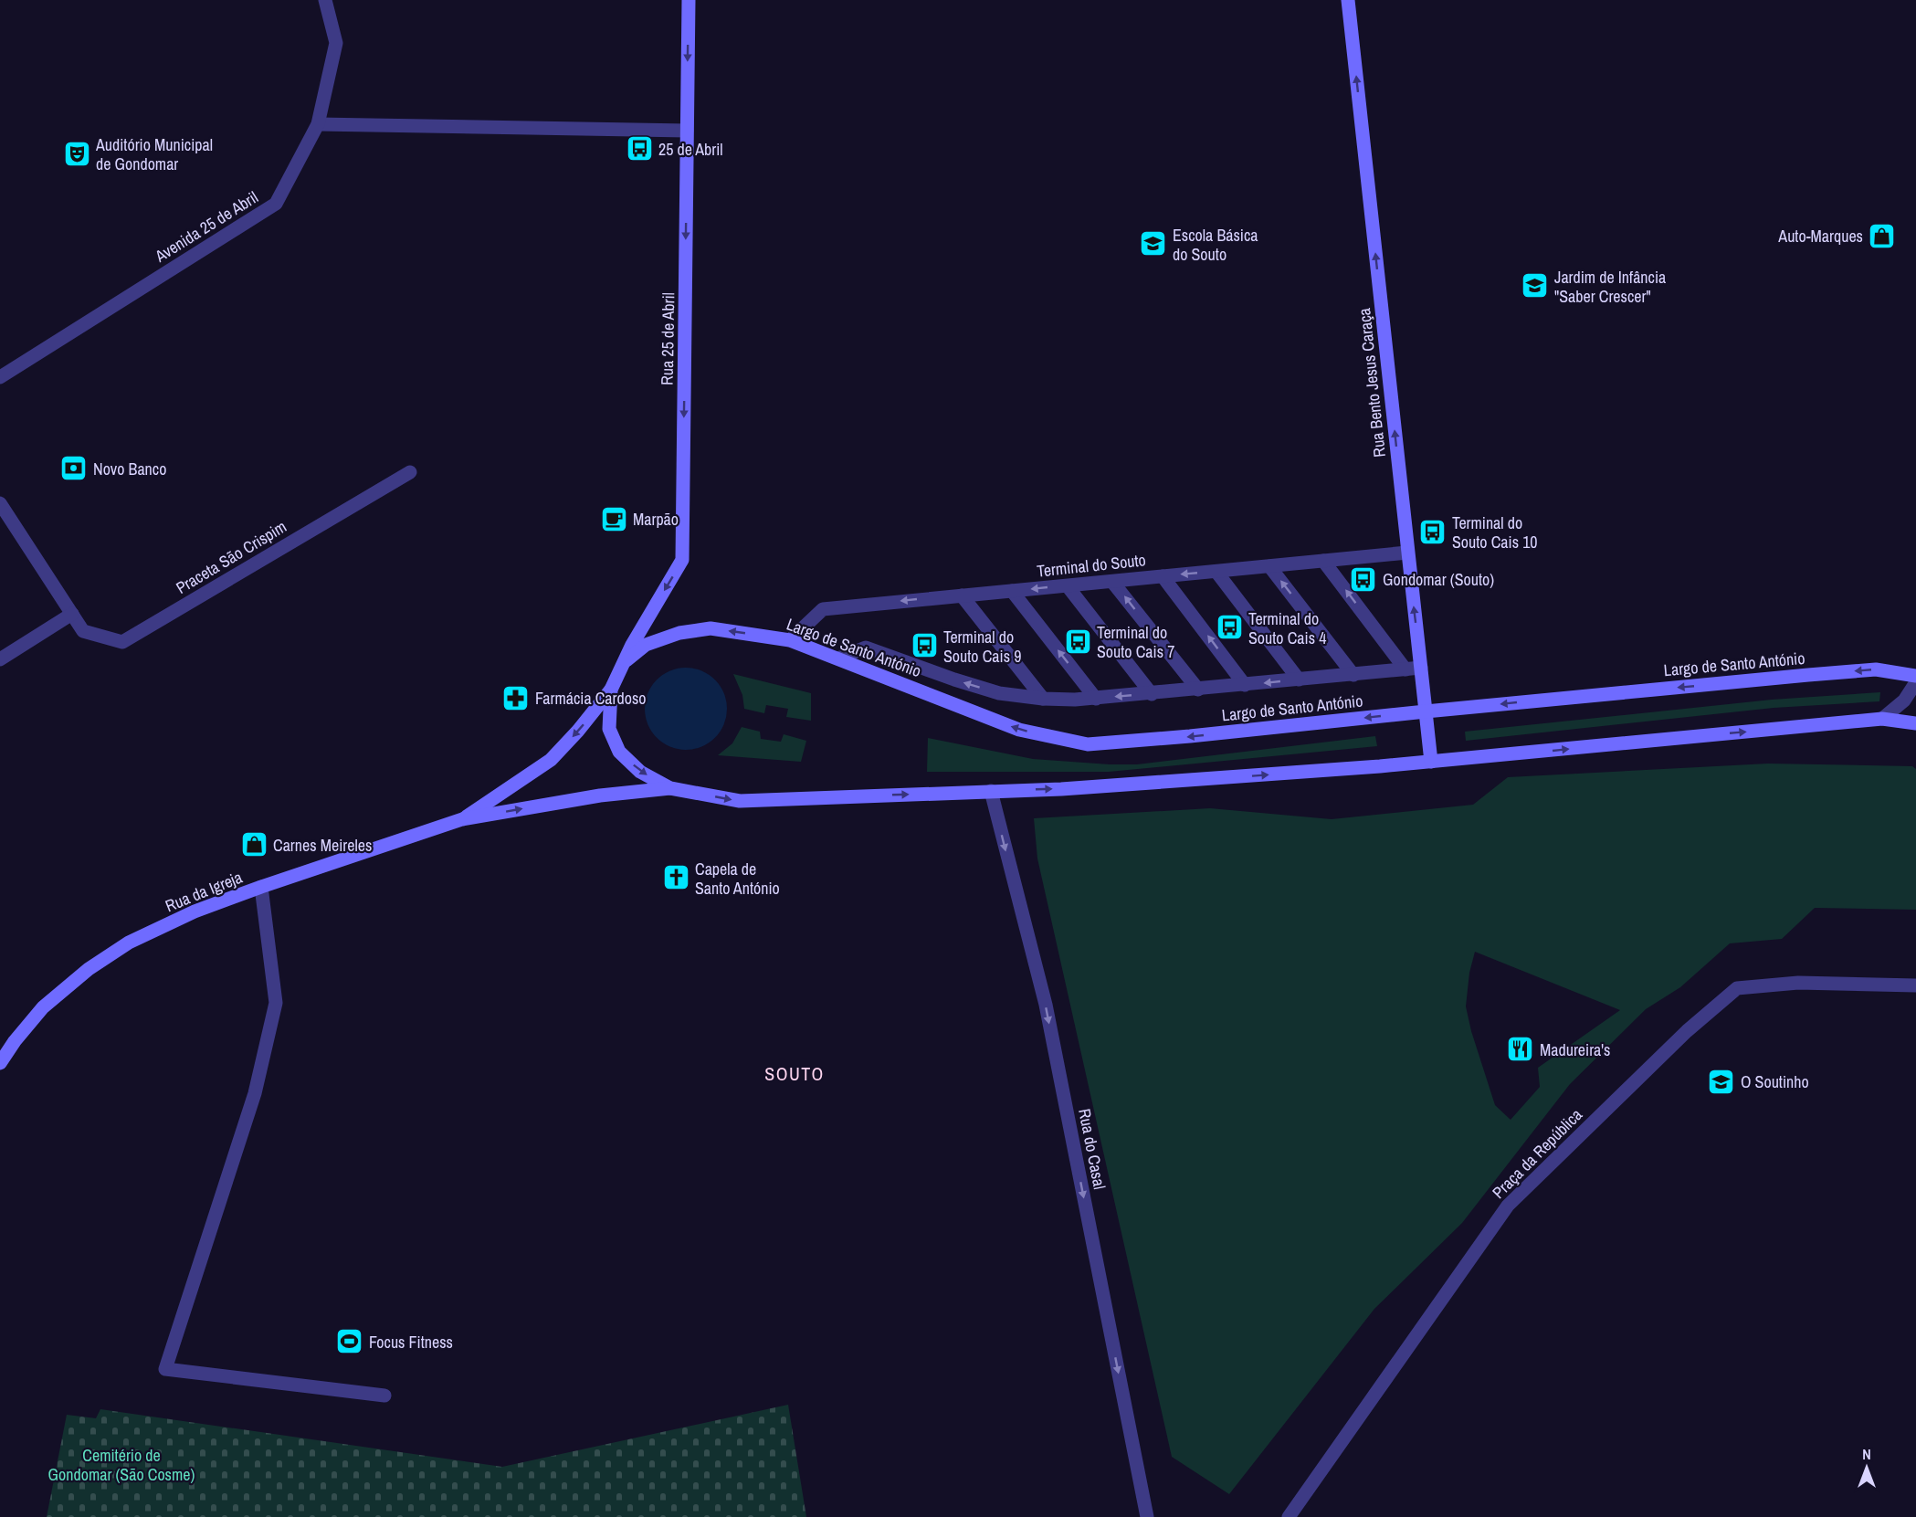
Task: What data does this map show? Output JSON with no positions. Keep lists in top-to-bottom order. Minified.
{"streets":{"main road":["Rua 25 de Abril","Rua Bento Jesus Caraça","Largo de Santo António","Rua da Igreja"],"street":["Avenida 25 de Abril","Praceta São Crispim","Terminal do Souto","Rua do Casal","Praça da República"]},"crossings":[["Rua 25 de Abril","Largo de Santo António"],["Rua Bento Jesus Caraça","Terminal do Souto"],["Rua Bento Jesus Caraça","Largo de Santo António"],["Terminal do Souto","Largo de Santo António"],["Largo de Santo António","Rua da Igreja"],["Largo de Santo António","Rua do Casal"]],"one_way":["Rua 25 de Abril","Rua Bento Jesus Caraça","Rua do Casal"],"districts":["SOUTO"],"parks":["Cemitério de Gondomar (São Cosme)"],"places":{"bus stop":["25 de Abril","Terminal do Souto Cais 10","Gondomar (Souto)","Terminal do Souto Cais 4","Terminal do Souto Cais 7","Terminal do Souto Cais 9"],"theatre":["Auditório Municipal de Gondomar"],"shop":["Auto-Marques","Carnes Meireles"],"school or university":["Escola Básica do Souto","Jardim de Infância \"Saber Crescer\"","O Soutinho"],"bank":["Novo Banco"],"cafe":["Marpão"],"pharmacy":["Farmácia Cardoso"],"church":["Capela de Santo António"],"restaurant":["Madureira's"],"sports":["Focus Fitness"]},"north":"top"}
